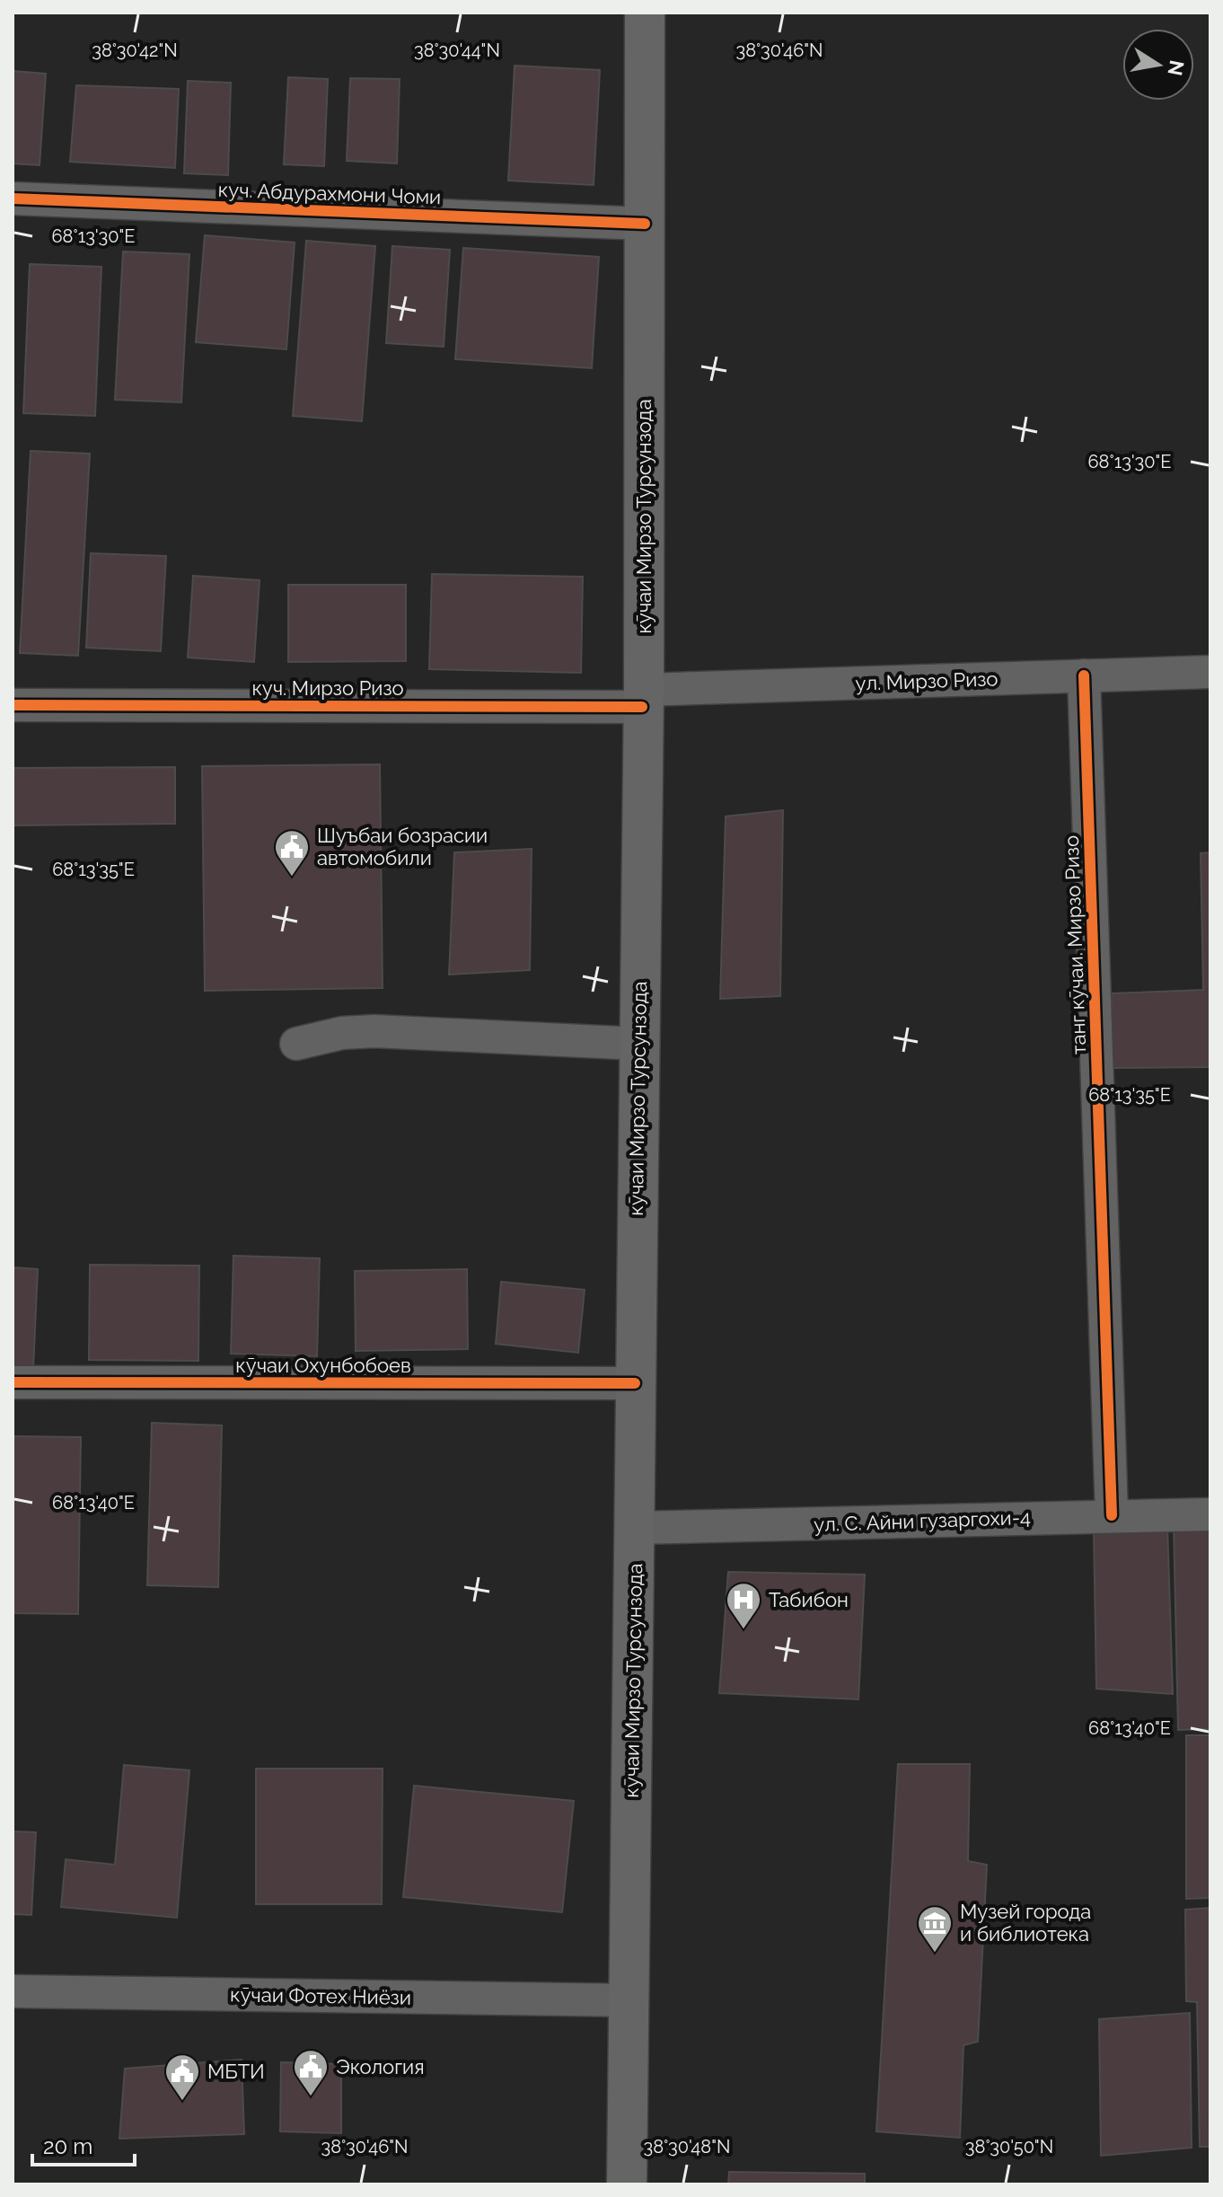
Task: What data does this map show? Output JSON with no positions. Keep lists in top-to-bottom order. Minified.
{"streets":{"main road":["кӯчаи Мирзо Турсунзода"],"street":["куч. Абдурахмони Чоми","ул. Мирзо Ризо","куч. Мирзо Ризо","танг кӯчаи. Мирзо Ризо","кӯчаи Охунбобоев","ул. С. Айни гузаргохи-4","кӯчаи Фотех Ниёзи"]},"crossings":[["куч. Абдурахмони Чоми","кӯчаи Мирзо Турсунзода"],["кӯчаи Мирзо Турсунзода","ул. Мирзо Ризо"],["кӯчаи Мирзо Турсунзода","куч. Мирзо Ризо"],["кӯчаи Мирзо Турсунзода","кӯчаи Охунбобоев"],["кӯчаи Мирзо Турсунзода","ул. С. Айни гузаргохи-4"],["кӯчаи Мирзо Турсунзода","кӯчаи Фотех Ниёзи"],["ул. Мирзо Ризо","куч. Мирзо Ризо"],["ул. Мирзо Ризо","танг кӯчаи. Мирзо Ризо"],["танг кӯчаи. Мирзо Ризо","ул. С. Айни гузаргохи-4"]],"places":{"public building":["Шуъбаи бозрасии автомобили","Экология","МБТИ"],"hospital":["Табибон"],"museum":["Музей города и библиотека"]},"scale_bar":"20 m","north":"right","coordinates":["38°30'42\"N","38°30'44\"N","38°30'46\"N","68°13'30\"E","68°13'35\"E","68°13'40\"E","38°30'48\"N","38°30'50\"N"]}
